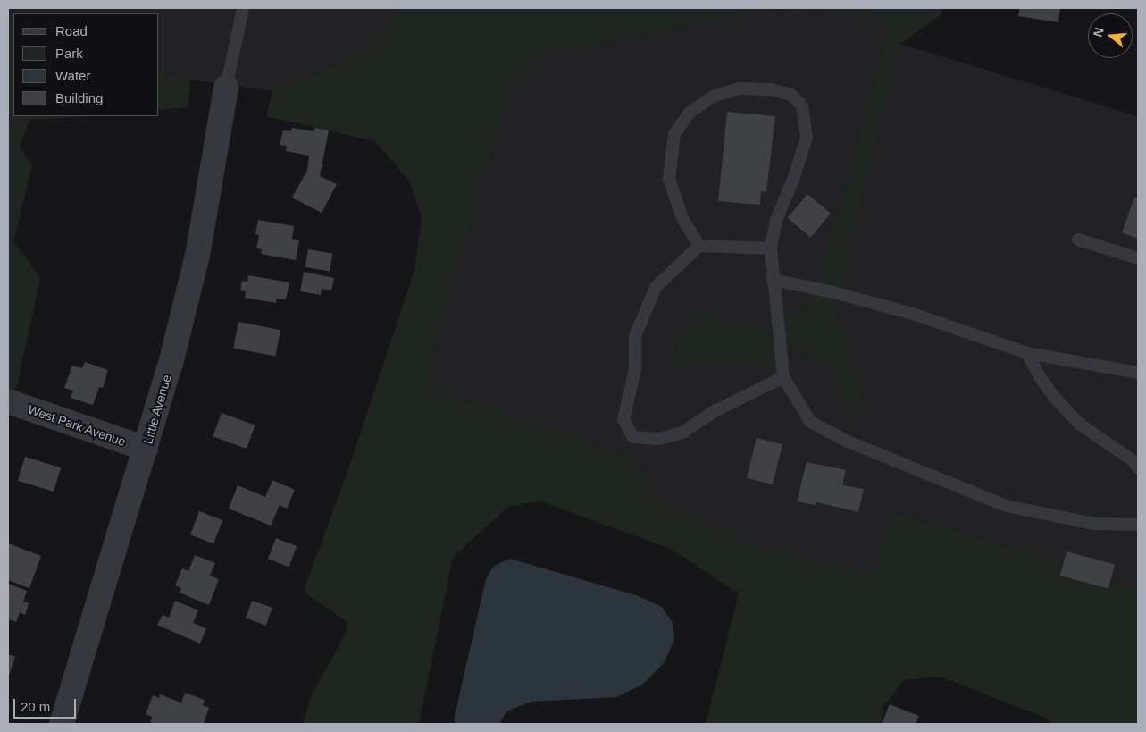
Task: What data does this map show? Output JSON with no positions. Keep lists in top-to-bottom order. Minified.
{"streets":{"street":["Little Avenue","West Park Avenue"]},"crossings":[["Little Avenue","West Park Avenue"]],"legend":["Road","Park","Water","Building"],"scale_bar":"20 m","north":"left"}
